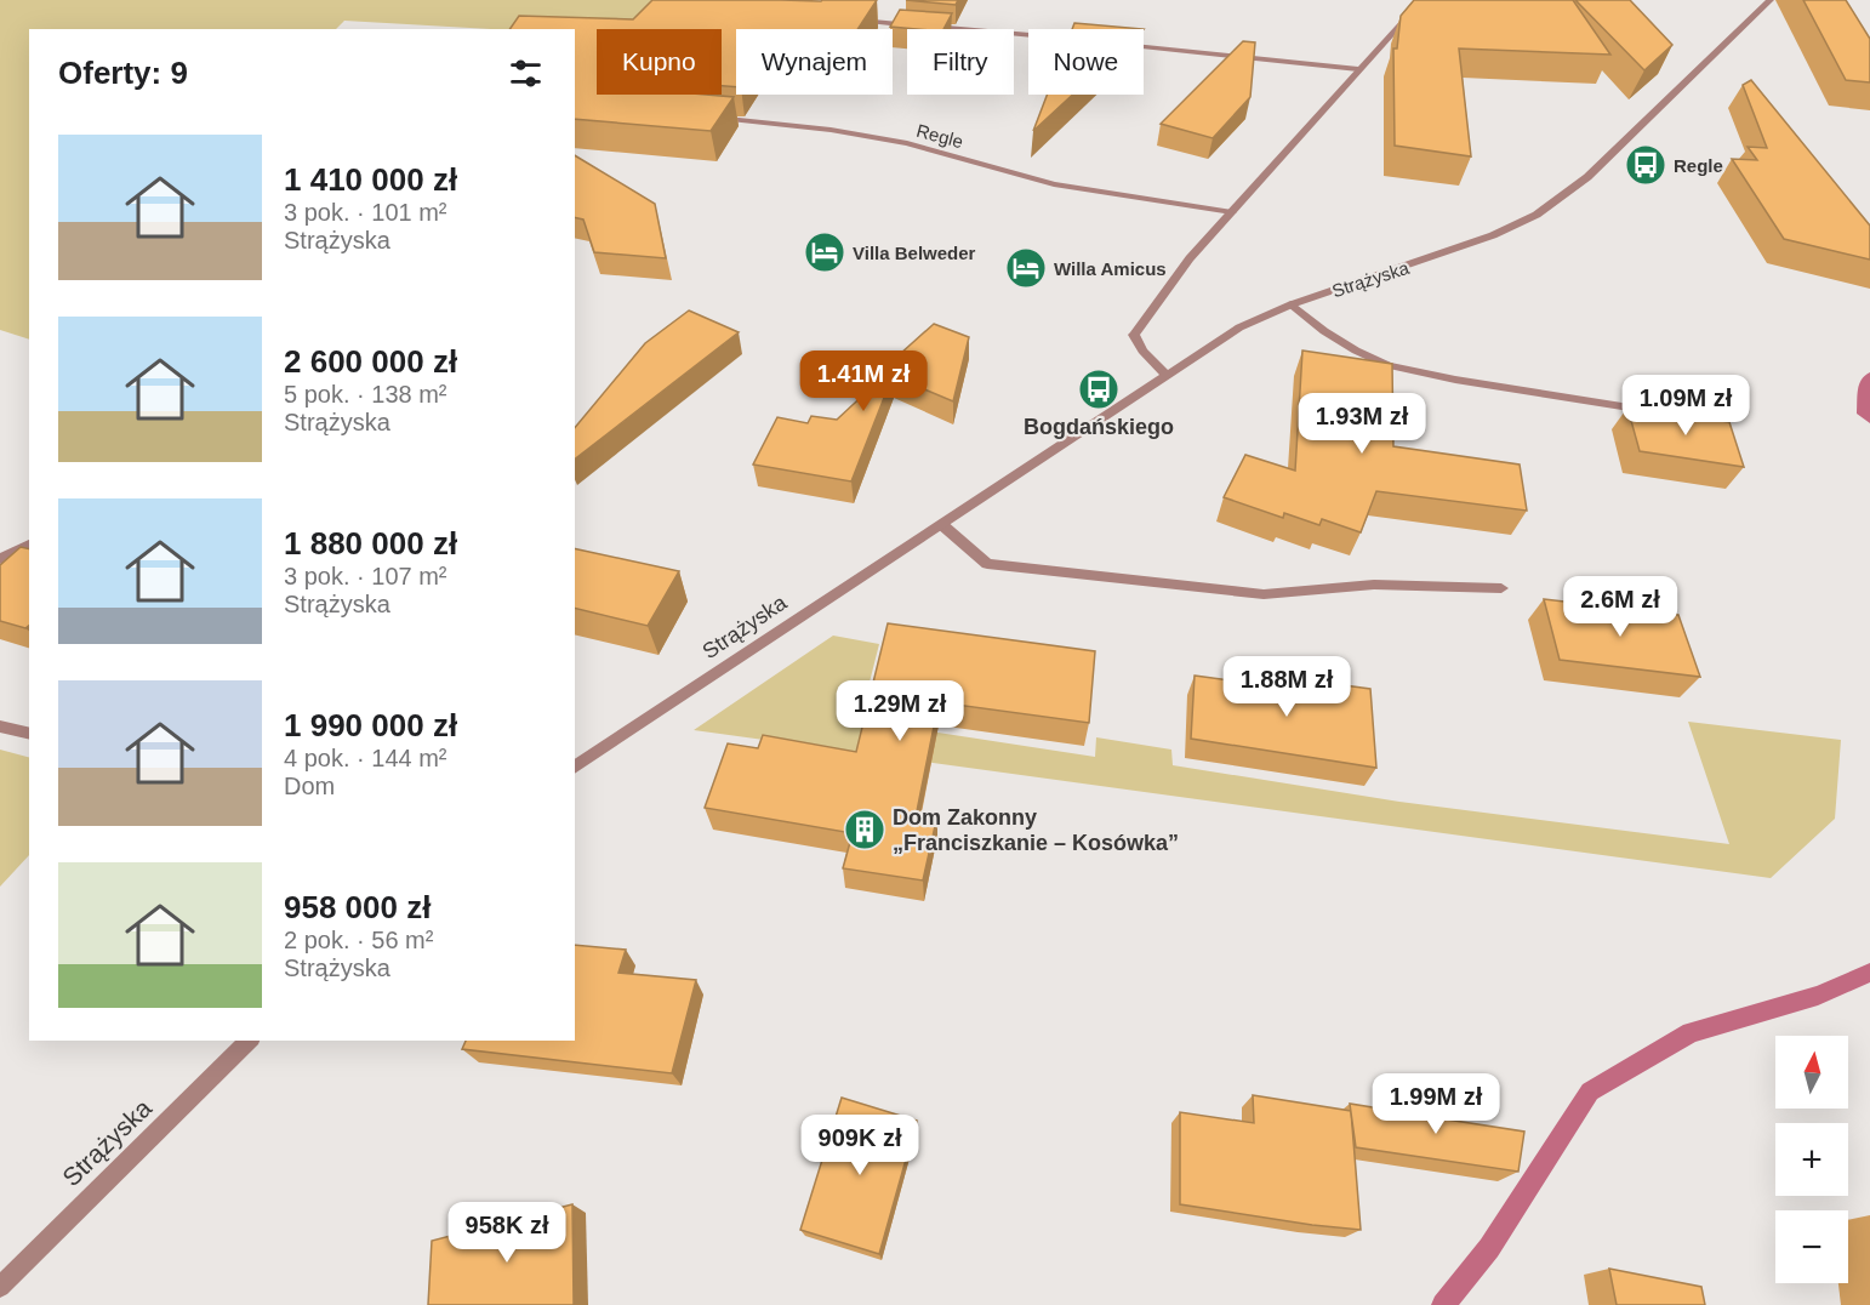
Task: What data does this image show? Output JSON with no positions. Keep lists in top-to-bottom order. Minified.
{"streets":{"street":["Regle","Strążyska"]},"places":{"bus stop":["Regle","Bogdańskiego"],"hotel":["Villa Belweder","Willa Amicus"],"building":["Dom Zakonny „Franciszkanie – Kosówka”"]},"north":"top","page":{"chip":["Kupno","Wynajem","Filtry","Nowe"],"heading":"Oferty: 9","list":[{"name":"1 410 000 zł","note":"3 pok. · 101 m² · Strążyska"},{"name":"2 600 000 zł","note":"5 pok. · 138 m² · Strążyska"},{"name":"1 880 000 zł","note":"3 pok. · 107 m² · Strążyska"},{"name":"1 990 000 zł","note":"4 pok. · 144 m² · Dom"},{"name":"958 000 zł","note":"2 pok. · 56 m² · Strążyska"}],"price":["1.41M zł","1.09M zł","1.93M zł","2.6M zł","1.88M zł","1.29M zł","1.99M zł","909K zł","958K zł"],"map_buttons":["+","−"]}}
